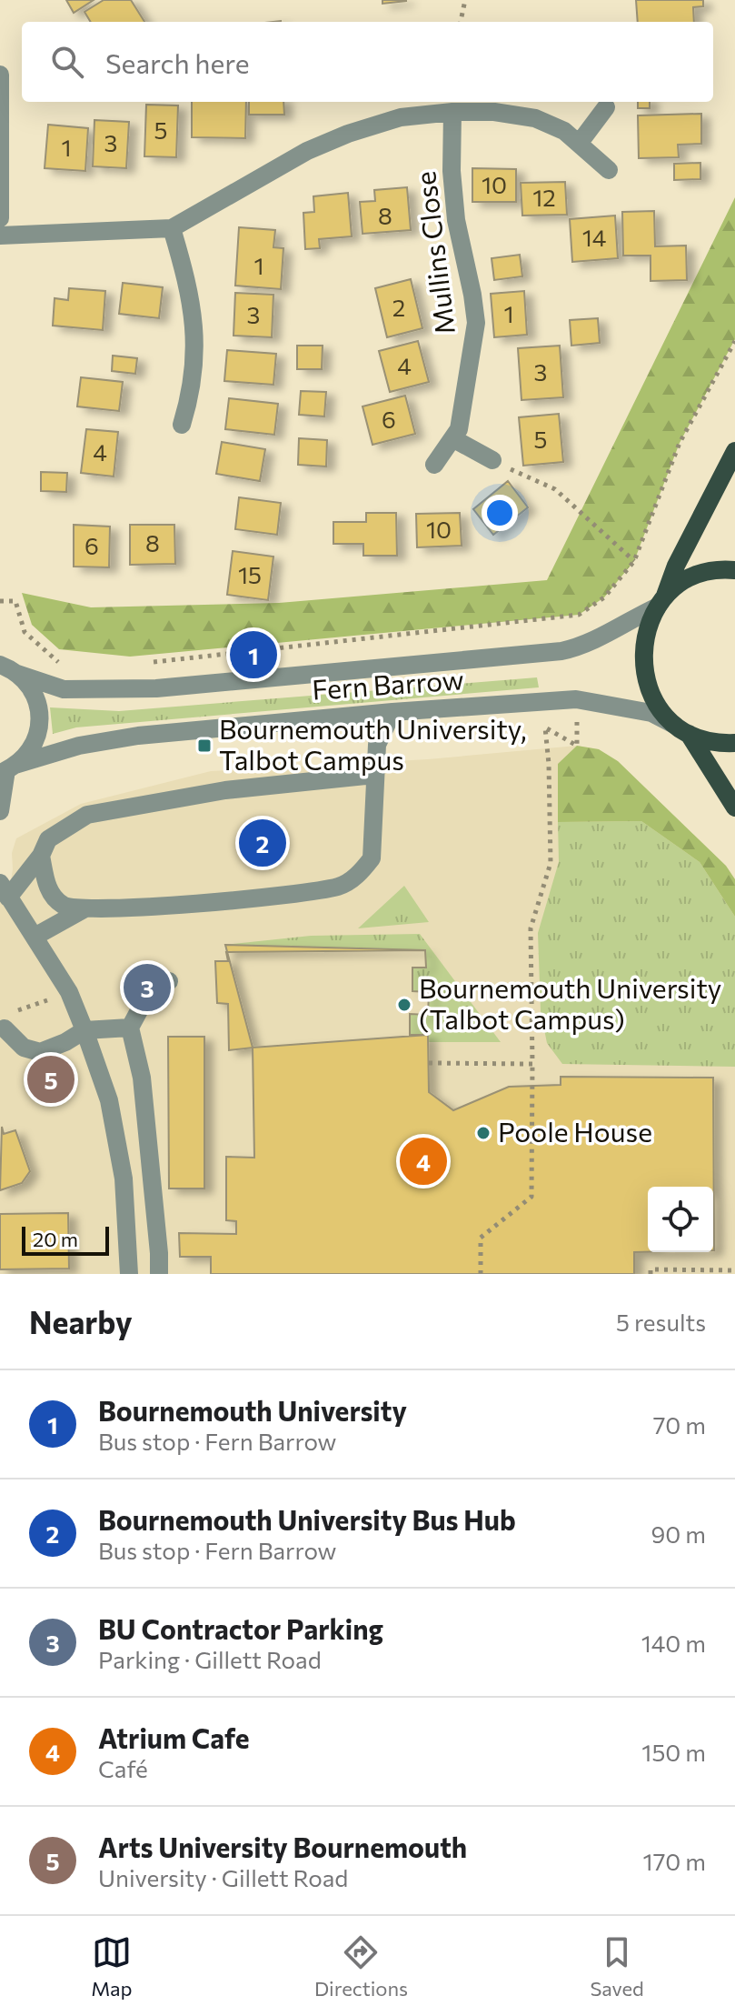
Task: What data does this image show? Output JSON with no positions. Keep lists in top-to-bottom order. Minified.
{"streets":{"street":["Mullins Close","Fern Barrow"]},"places":{"transit":["Bournemouth University, Talbot Campus"],"other":["Bournemouth University (Talbot Campus)","Poole House"]},"house_numbers":["5","3","1","10","12","8","14","1","2","1","3","4","3","6","5","4","10","8","6","15"],"scale_bar":"20 m","page":{"search":"Search here","pins":["1","2","3","5","4"],"scale":"20 m","heading":["Nearby","5 results"],"list":[{"mark":"1","name":"Bournemouth University","note":"Bus stop · Fern Barrow","value":"70 m"},{"mark":"2","name":"Bournemouth University Bus Hub","note":"Bus stop · Fern Barrow","value":"90 m"},{"mark":"3","name":"BU Contractor Parking","note":"Parking · Gillett Road","value":"140 m"},{"mark":"4","name":"Atrium Cafe","note":"Café","value":"150 m"},{"mark":"5","name":"Arts University Bournemouth","note":"University · Gillett Road","value":"170 m"}],"nav":["Map","Directions","Saved"]}}
